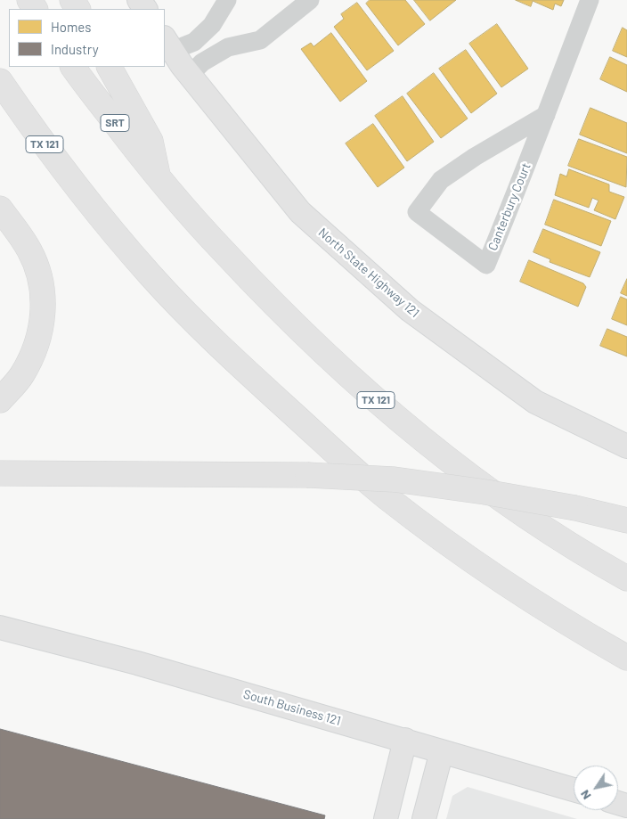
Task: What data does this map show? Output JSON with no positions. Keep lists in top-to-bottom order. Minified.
{"streets":{"highway":["SRT","TX 121"],"main road":["North State Highway 121","South Business 121"],"street":["Canterbury Court"]},"crossings":[["SRT","TX 121"]],"legend":["Homes","Industry"],"north":"bottom left"}
